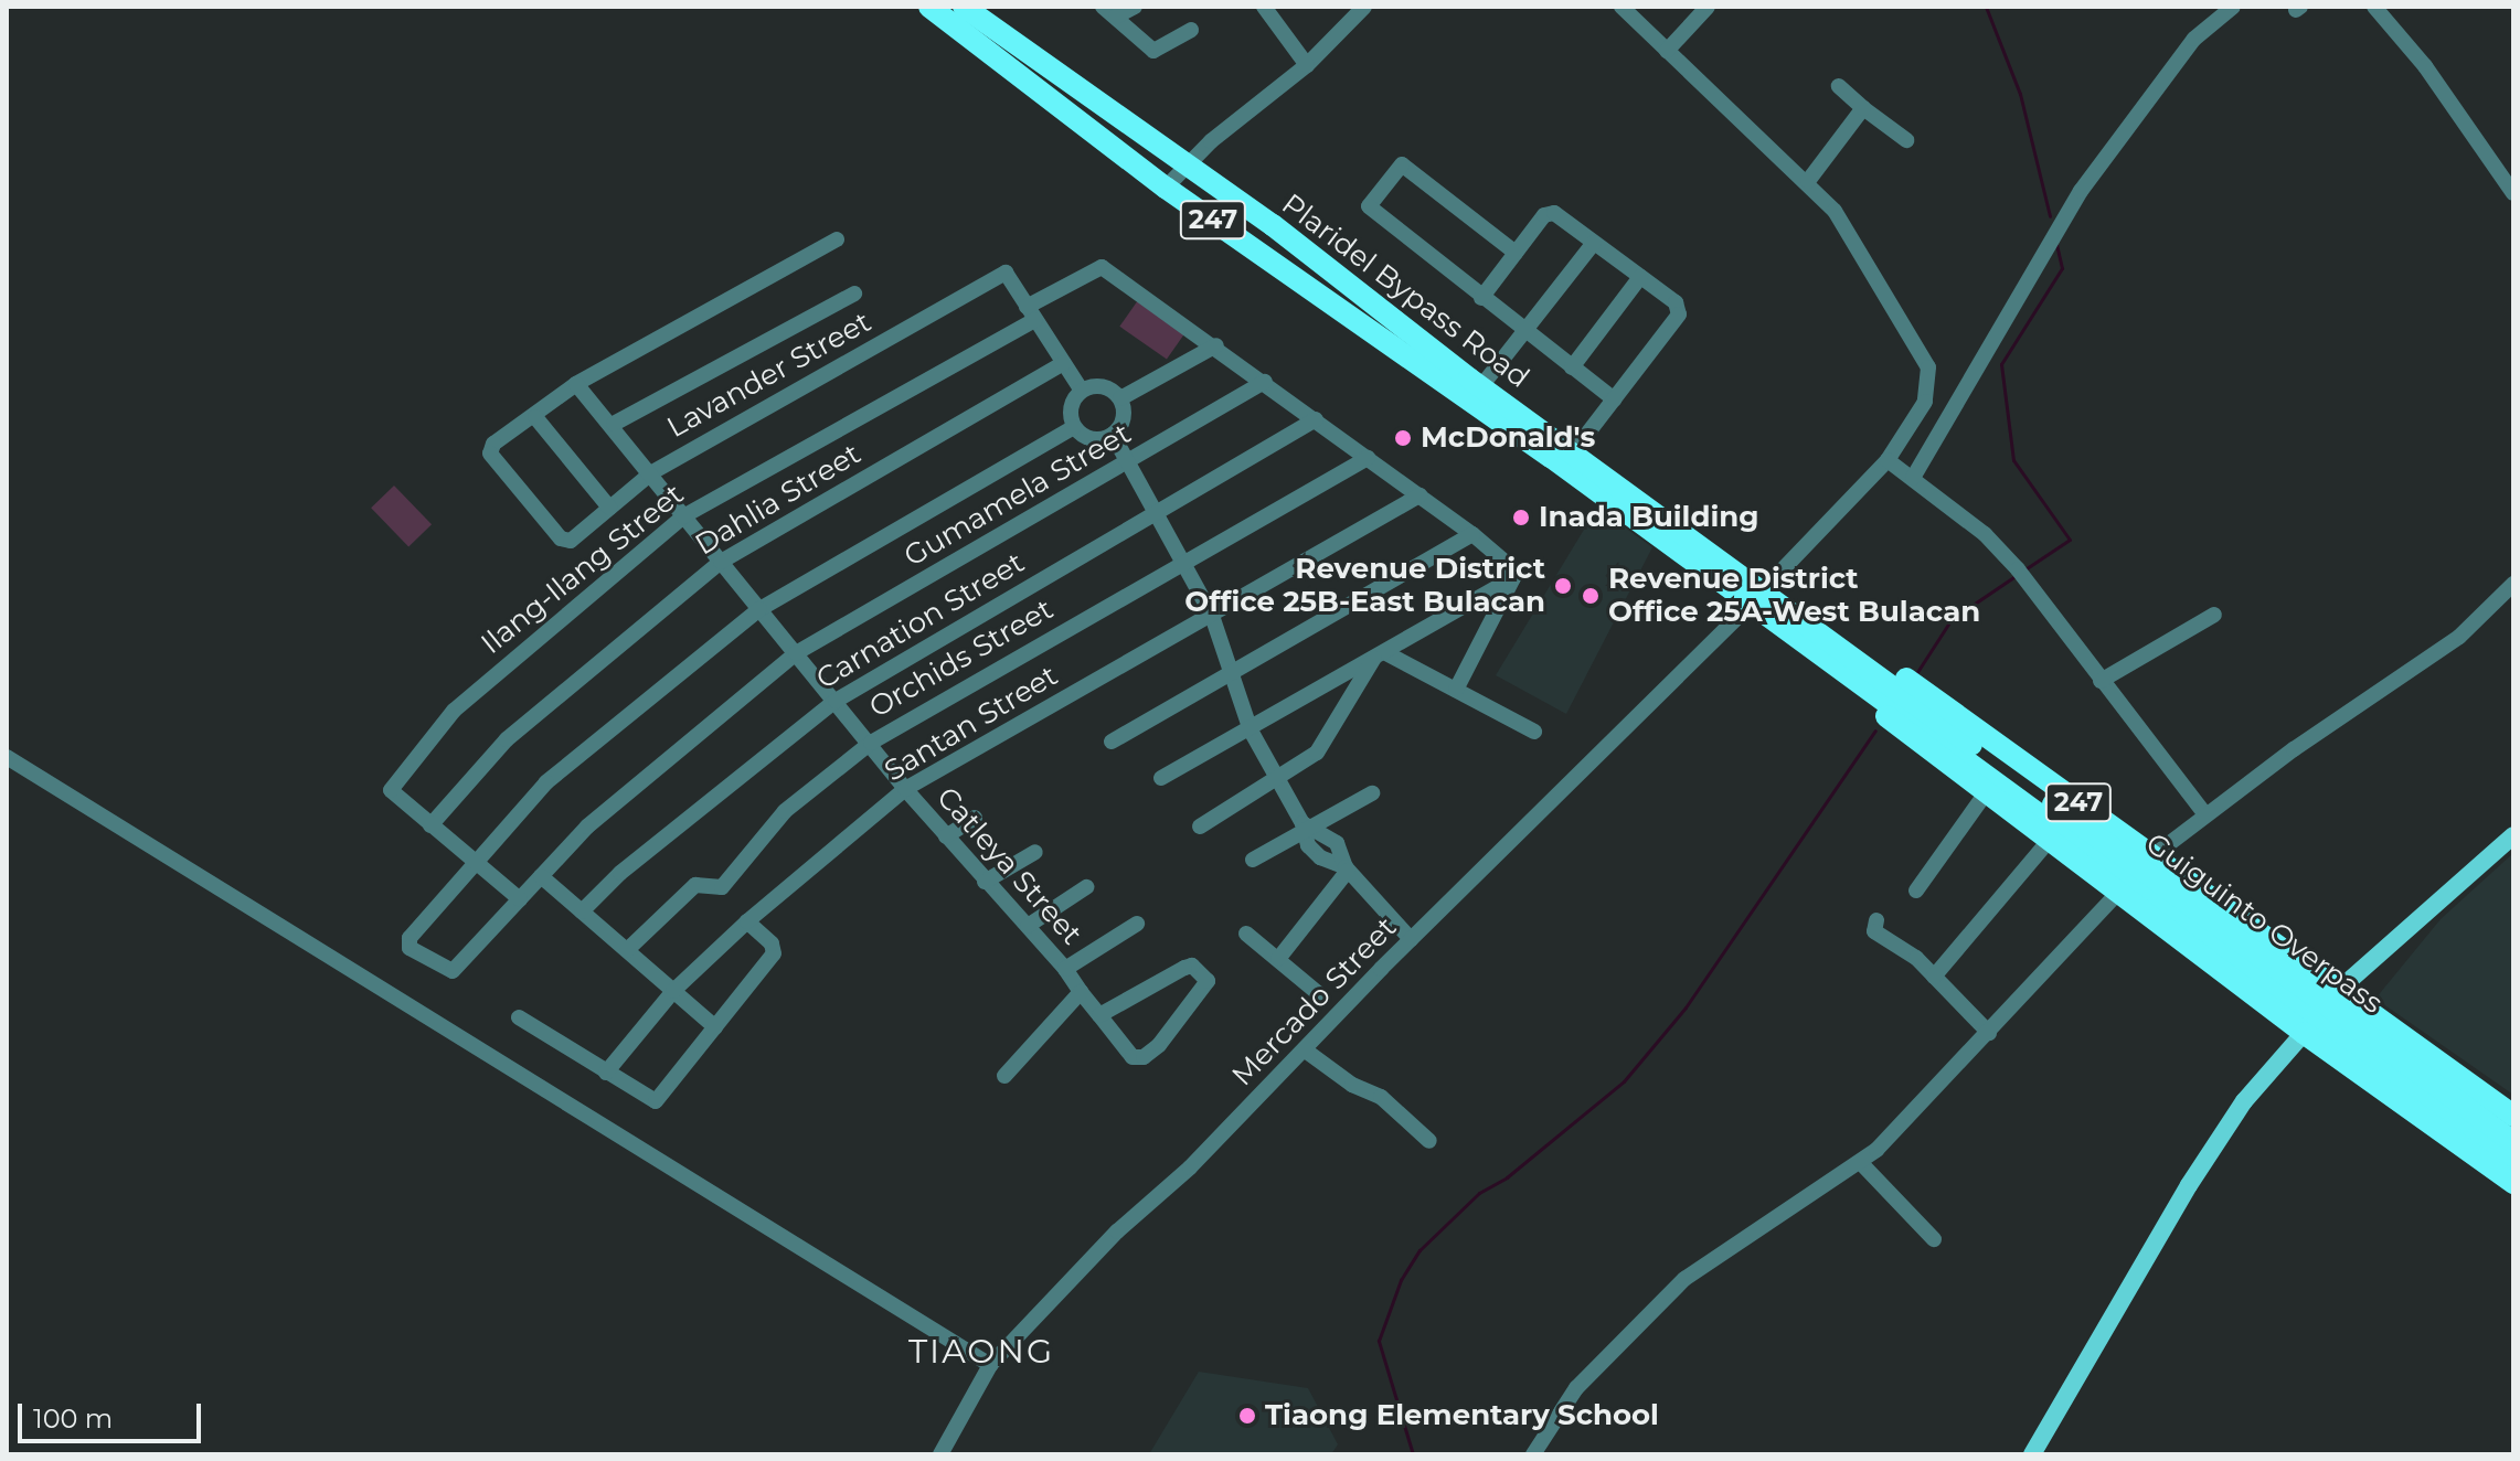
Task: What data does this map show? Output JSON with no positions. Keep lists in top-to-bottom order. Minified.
{"streets":{"highway":["247","Plaridel Bypass Road","Guiguinto Overpass"],"street":["Lavander Street","Gumamela Street","Dahlia Street","Ilang-Ilang Street","Carnation Street","Orchids Street","Santan Street","Catleya Street","Mercado Street"]},"crossings":[["247","Plaridel Bypass Road"],["247","Guiguinto Overpass"],["Plaridel Bypass Road","Guiguinto Overpass"],["Plaridel Bypass Road","Mercado Street"],["Lavander Street","Ilang-Ilang Street"],["Lavander Street","Catleya Street"],["Gumamela Street","Ilang-Ilang Street"],["Gumamela Street","Catleya Street"],["Dahlia Street","Ilang-Ilang Street"],["Dahlia Street","Catleya Street"],["Ilang-Ilang Street","Catleya Street"],["Carnation Street","Catleya Street"],["Orchids Street","Catleya Street"],["Santan Street","Catleya Street"]],"districts":["TIAONG"],"places":["McDonald's","Inada Building","Revenue District Office 25B-East Bulacan","Revenue District Office 25A-West Bulacan","Tiaong Elementary School"],"scale_bar":"100 m"}
